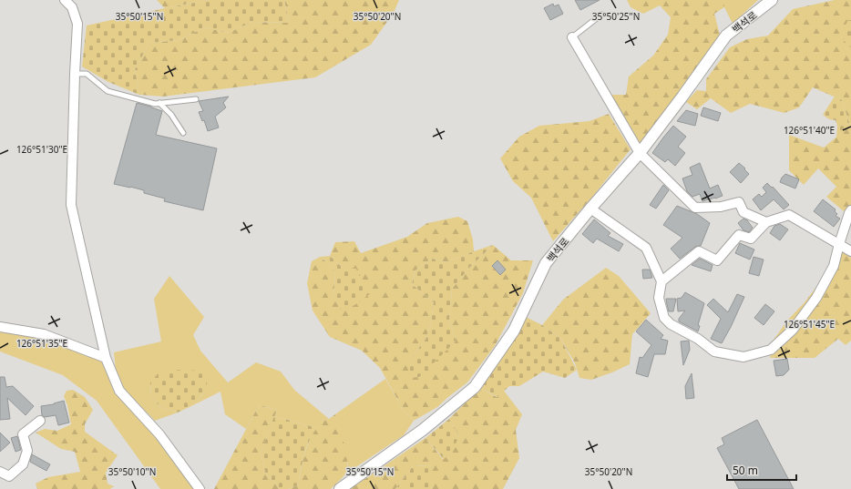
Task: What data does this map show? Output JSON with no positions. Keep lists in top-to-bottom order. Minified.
{"streets":{"street":["백석로"]},"scale_bar":"50 m","coordinates":["35°50'15\"N","35°50'20\"N","35°50'25\"N","126°51'40\"E","126°51'30\"E","126°51'45\"E","126°51'35\"E","35°50'10\"N"]}
